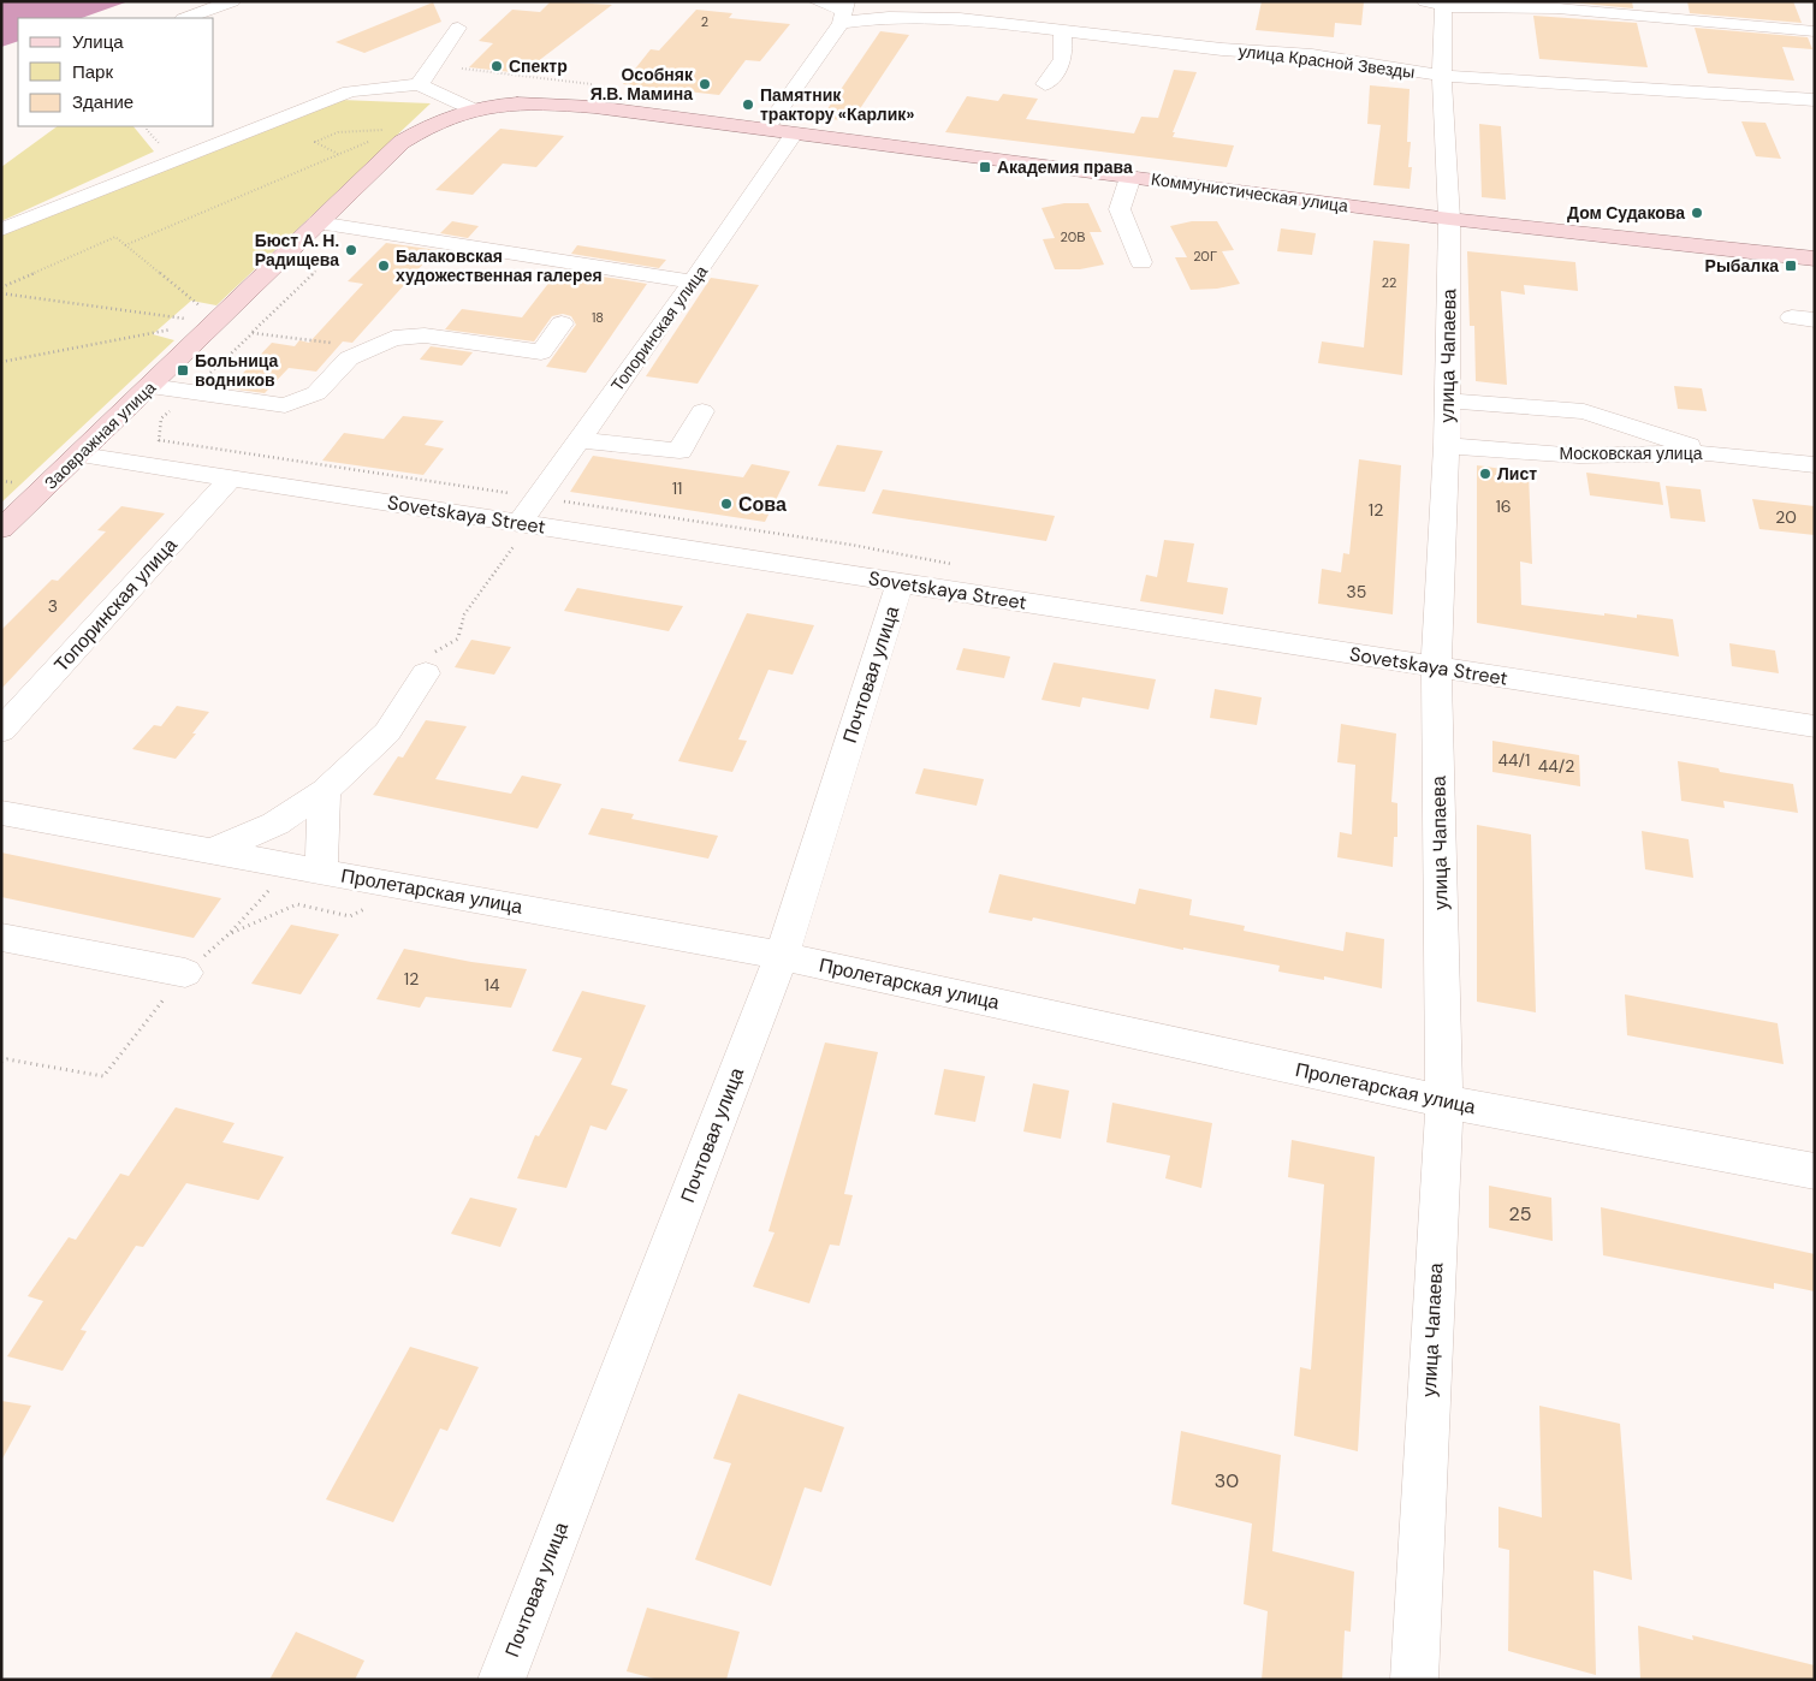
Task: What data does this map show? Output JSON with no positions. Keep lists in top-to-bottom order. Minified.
{"streets":{"main road":["Коммунистическая улица","Заовражная улица"],"street":["улица Красной Звезды","Топоринская улица","улица Чапаева","Московская улица","Sovetskaya Street","Почтовая улица","Пролетарская улица"]},"crossings":[["улица Красной Звезды","улица Чапаева"],["Коммунистическая улица","Топоринская улица"],["Коммунистическая улица","улица Чапаева"],["Коммунистическая улица","Заовражная улица"],["Топоринская улица","Sovetskaya Street"],["улица Чапаева","Московская улица"],["улица Чапаева","Sovetskaya Street"],["улица Чапаева","Пролетарская улица"],["Заовражная улица","Sovetskaya Street"],["Sovetskaya Street","Почтовая улица"],["Почтовая улица","Пролетарская улица"]],"places":{"other":["Спектр","Особняк Я.В. Мамина","Памятник трактору «Карлик»","Дом Судакова","Бюст А. Н. Радищева","Балаковская художественная галерея","Лист","Сова"],"transit":["Академия права","Рыбалка","Больница водников"]},"house_numbers":["2","20В","20Г","22","18","11","16","12","20","35","3","44/1","44/2","12","14","25","30"],"legend":["Улица","Парк","Здание"]}
